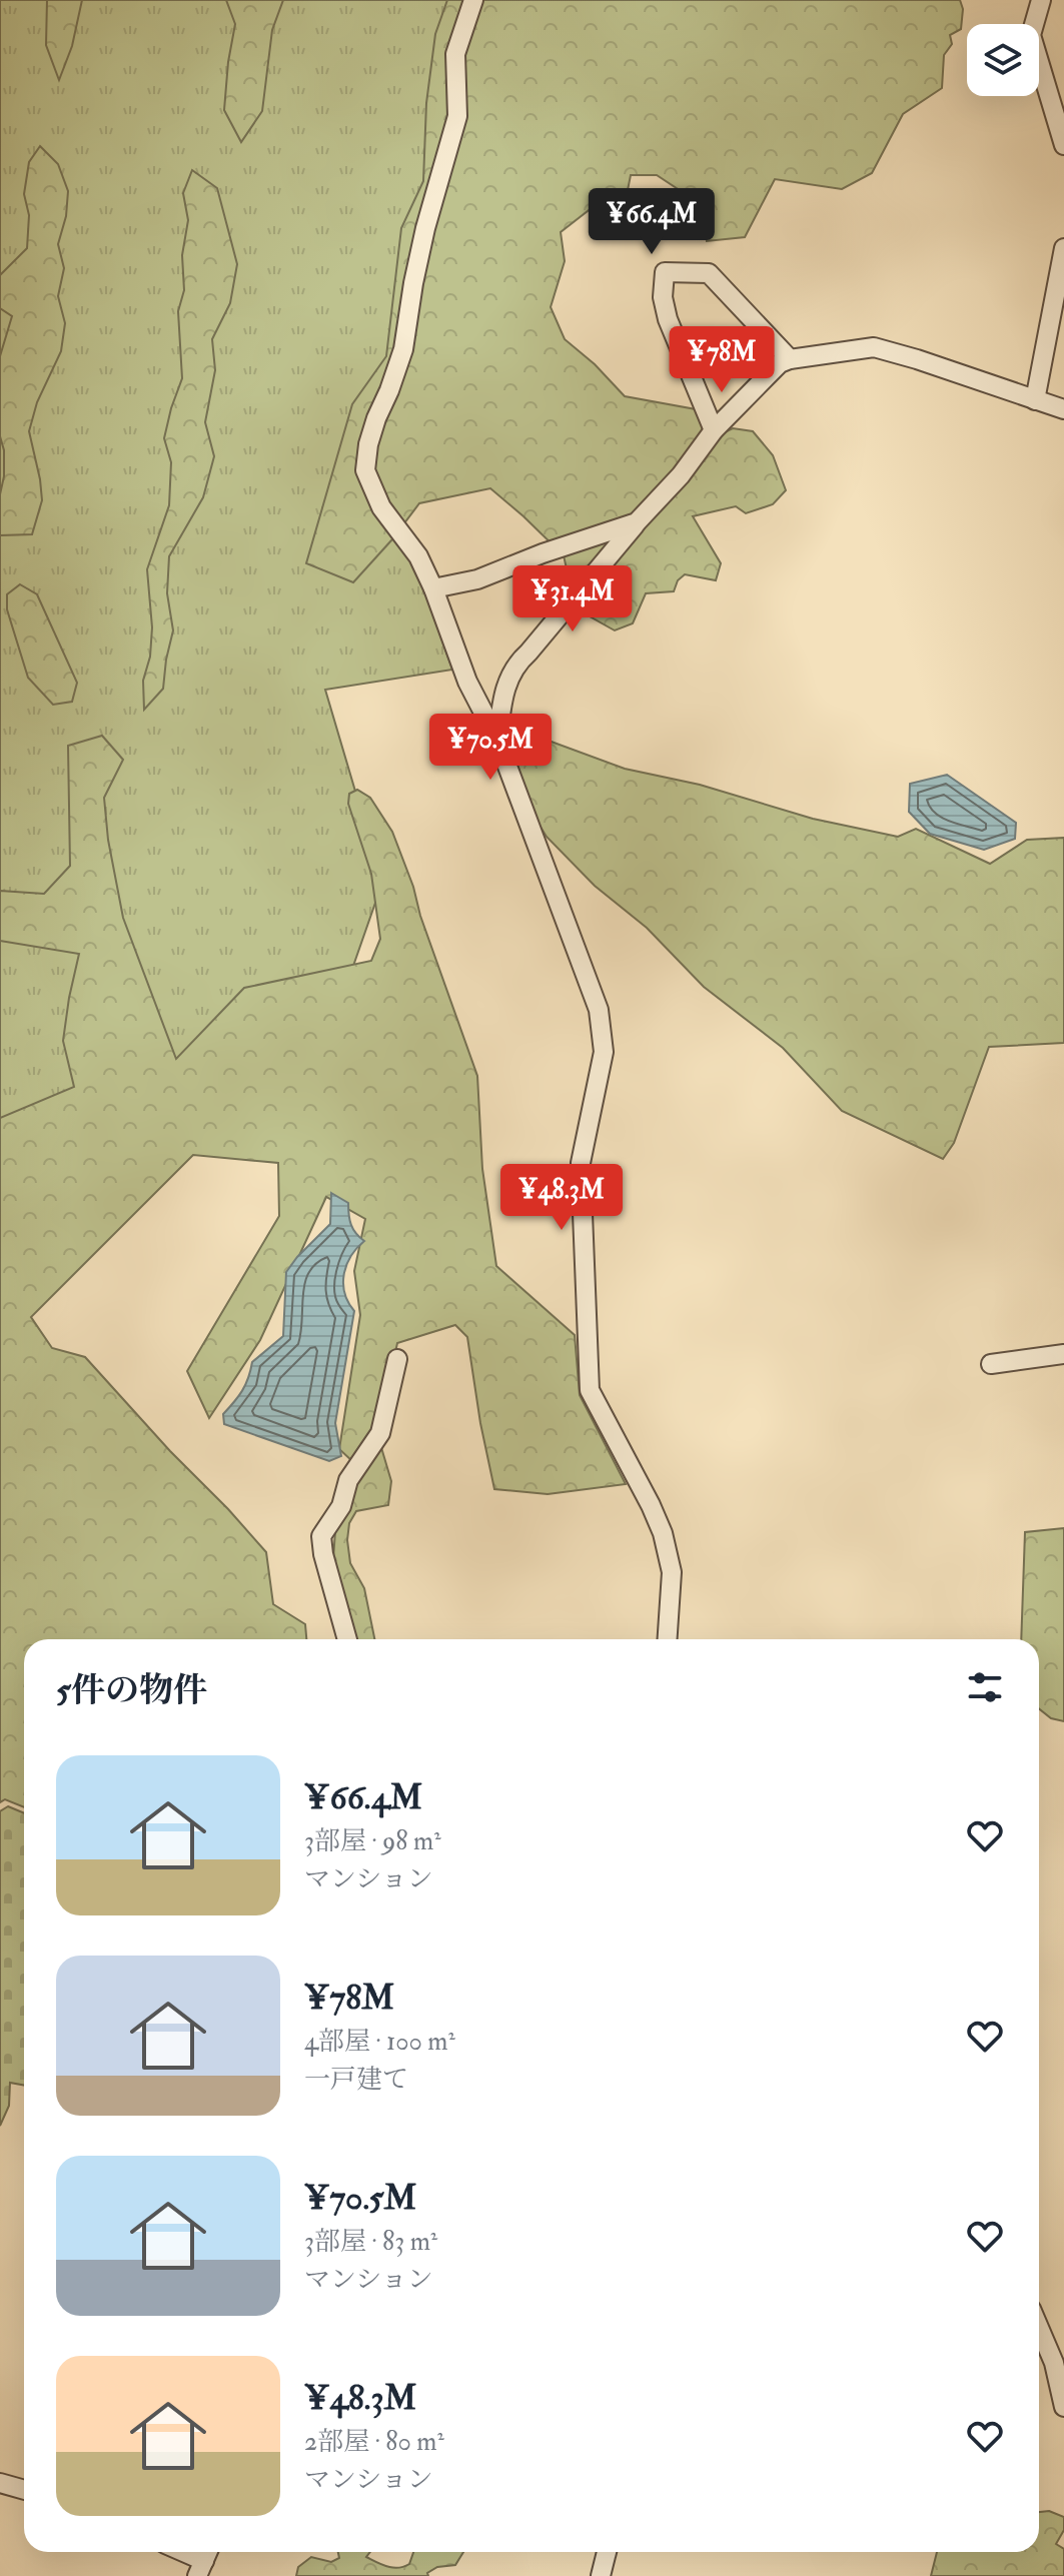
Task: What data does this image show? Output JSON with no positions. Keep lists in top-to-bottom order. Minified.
{"page":{"price":["¥66.4M","¥78M","¥31.4M","¥70.5M","¥48.3M"],"heading":"5件の物件","list":[{"name":"¥66.4M","note":"3部屋 · 98 m² · マンション"},{"name":"¥78M","note":"4部屋 · 100 m² · 一戸建て"},{"name":"¥70.5M","note":"3部屋 · 83 m² · マンション"},{"name":"¥48.3M","note":"2部屋 · 80 m² · マンション"}]}}
